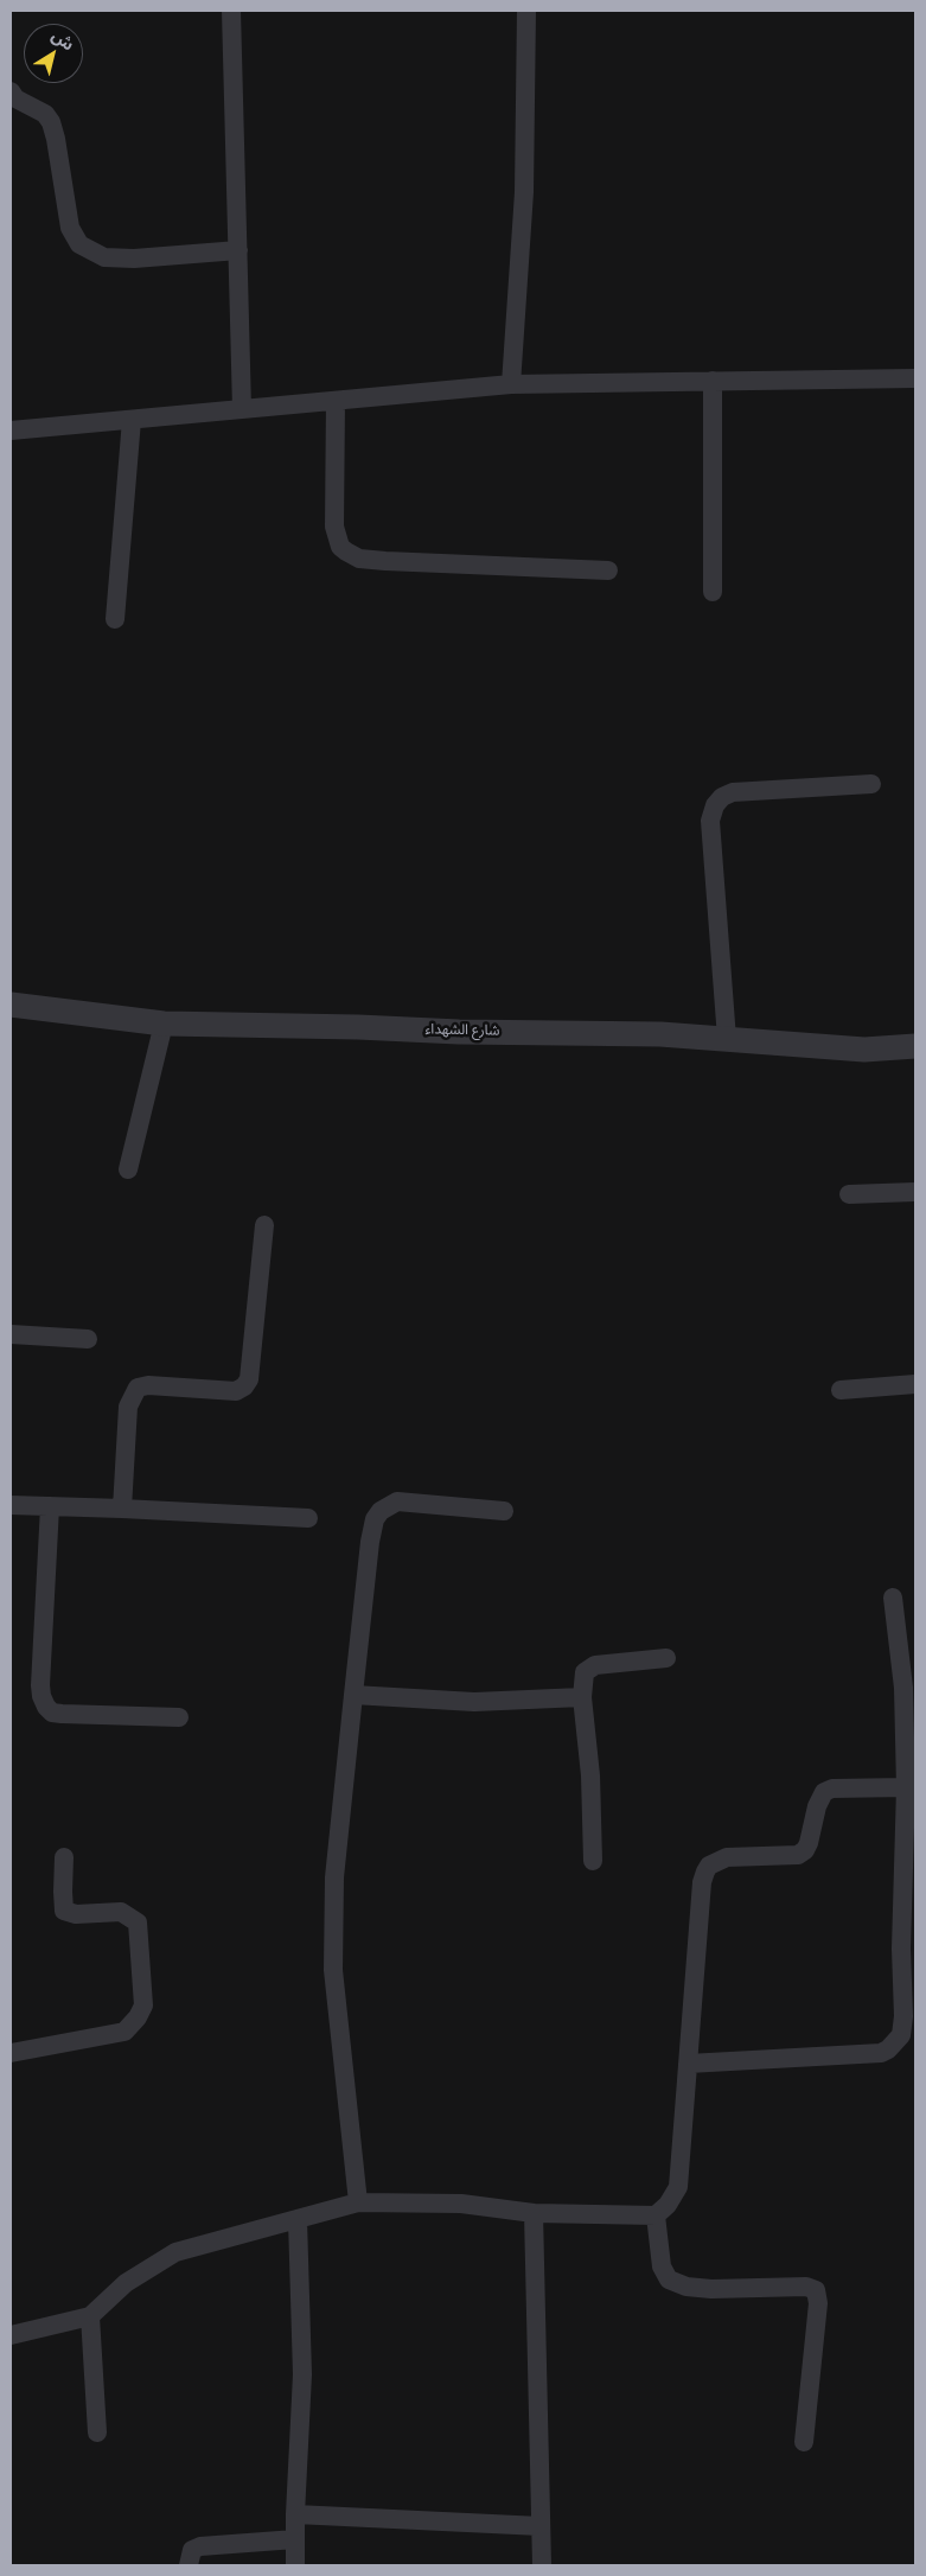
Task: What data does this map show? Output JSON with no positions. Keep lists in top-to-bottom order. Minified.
{"streets":{"street":["شارع الشهداء"]},"north":"top right"}
